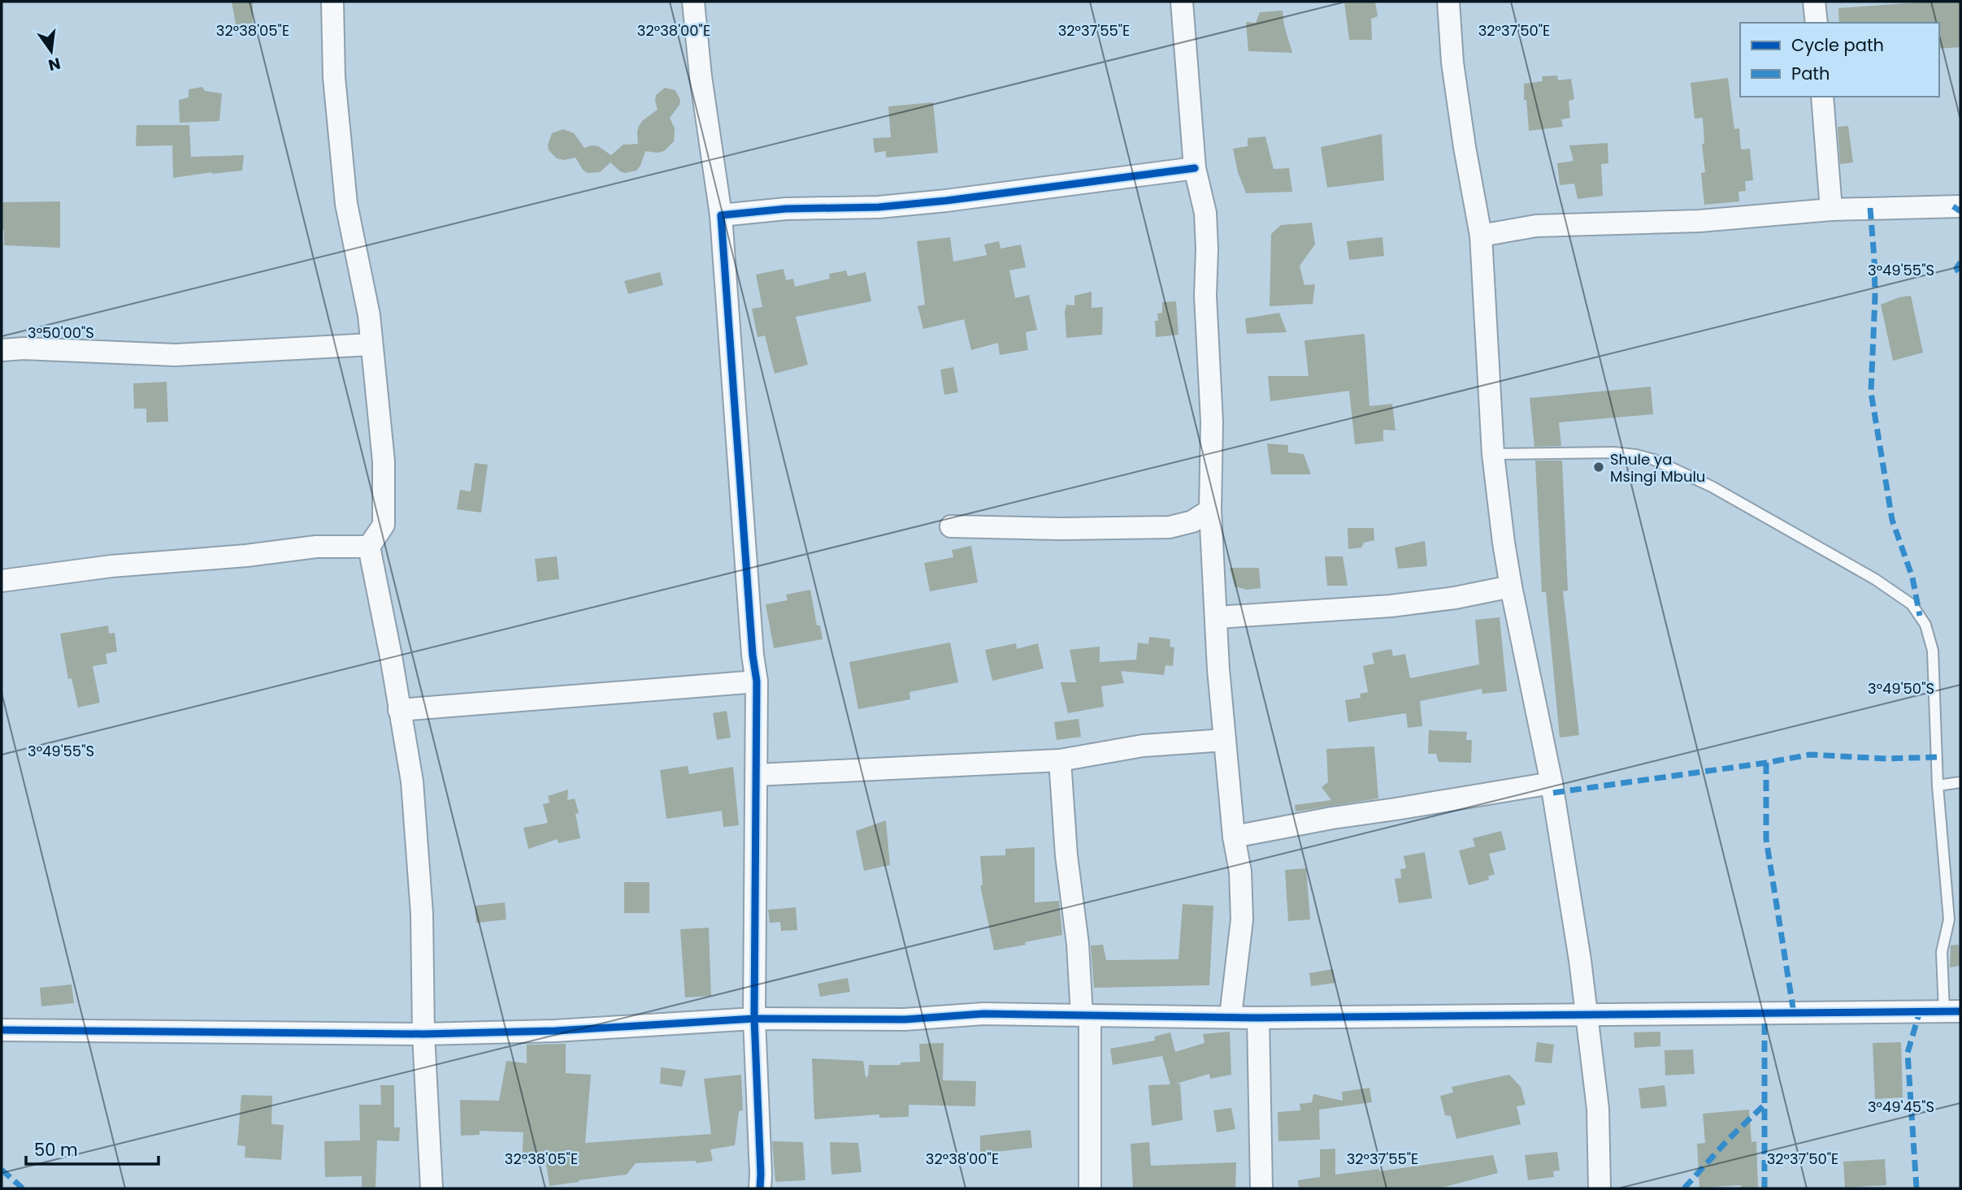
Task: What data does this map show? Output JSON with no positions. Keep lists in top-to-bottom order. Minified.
{"places":["Shule ya Msingi Mbulu"],"legend":["Cycle path","Path"],"scale_bar":"50 m","north":"bottom","coordinates":["32°38'05\"E","32°38'00\"E","32°37'55\"E","32°37'50\"E","3°49'55\"S","3°50'00\"S","3°49'50\"S","3°49'45\"S"]}
